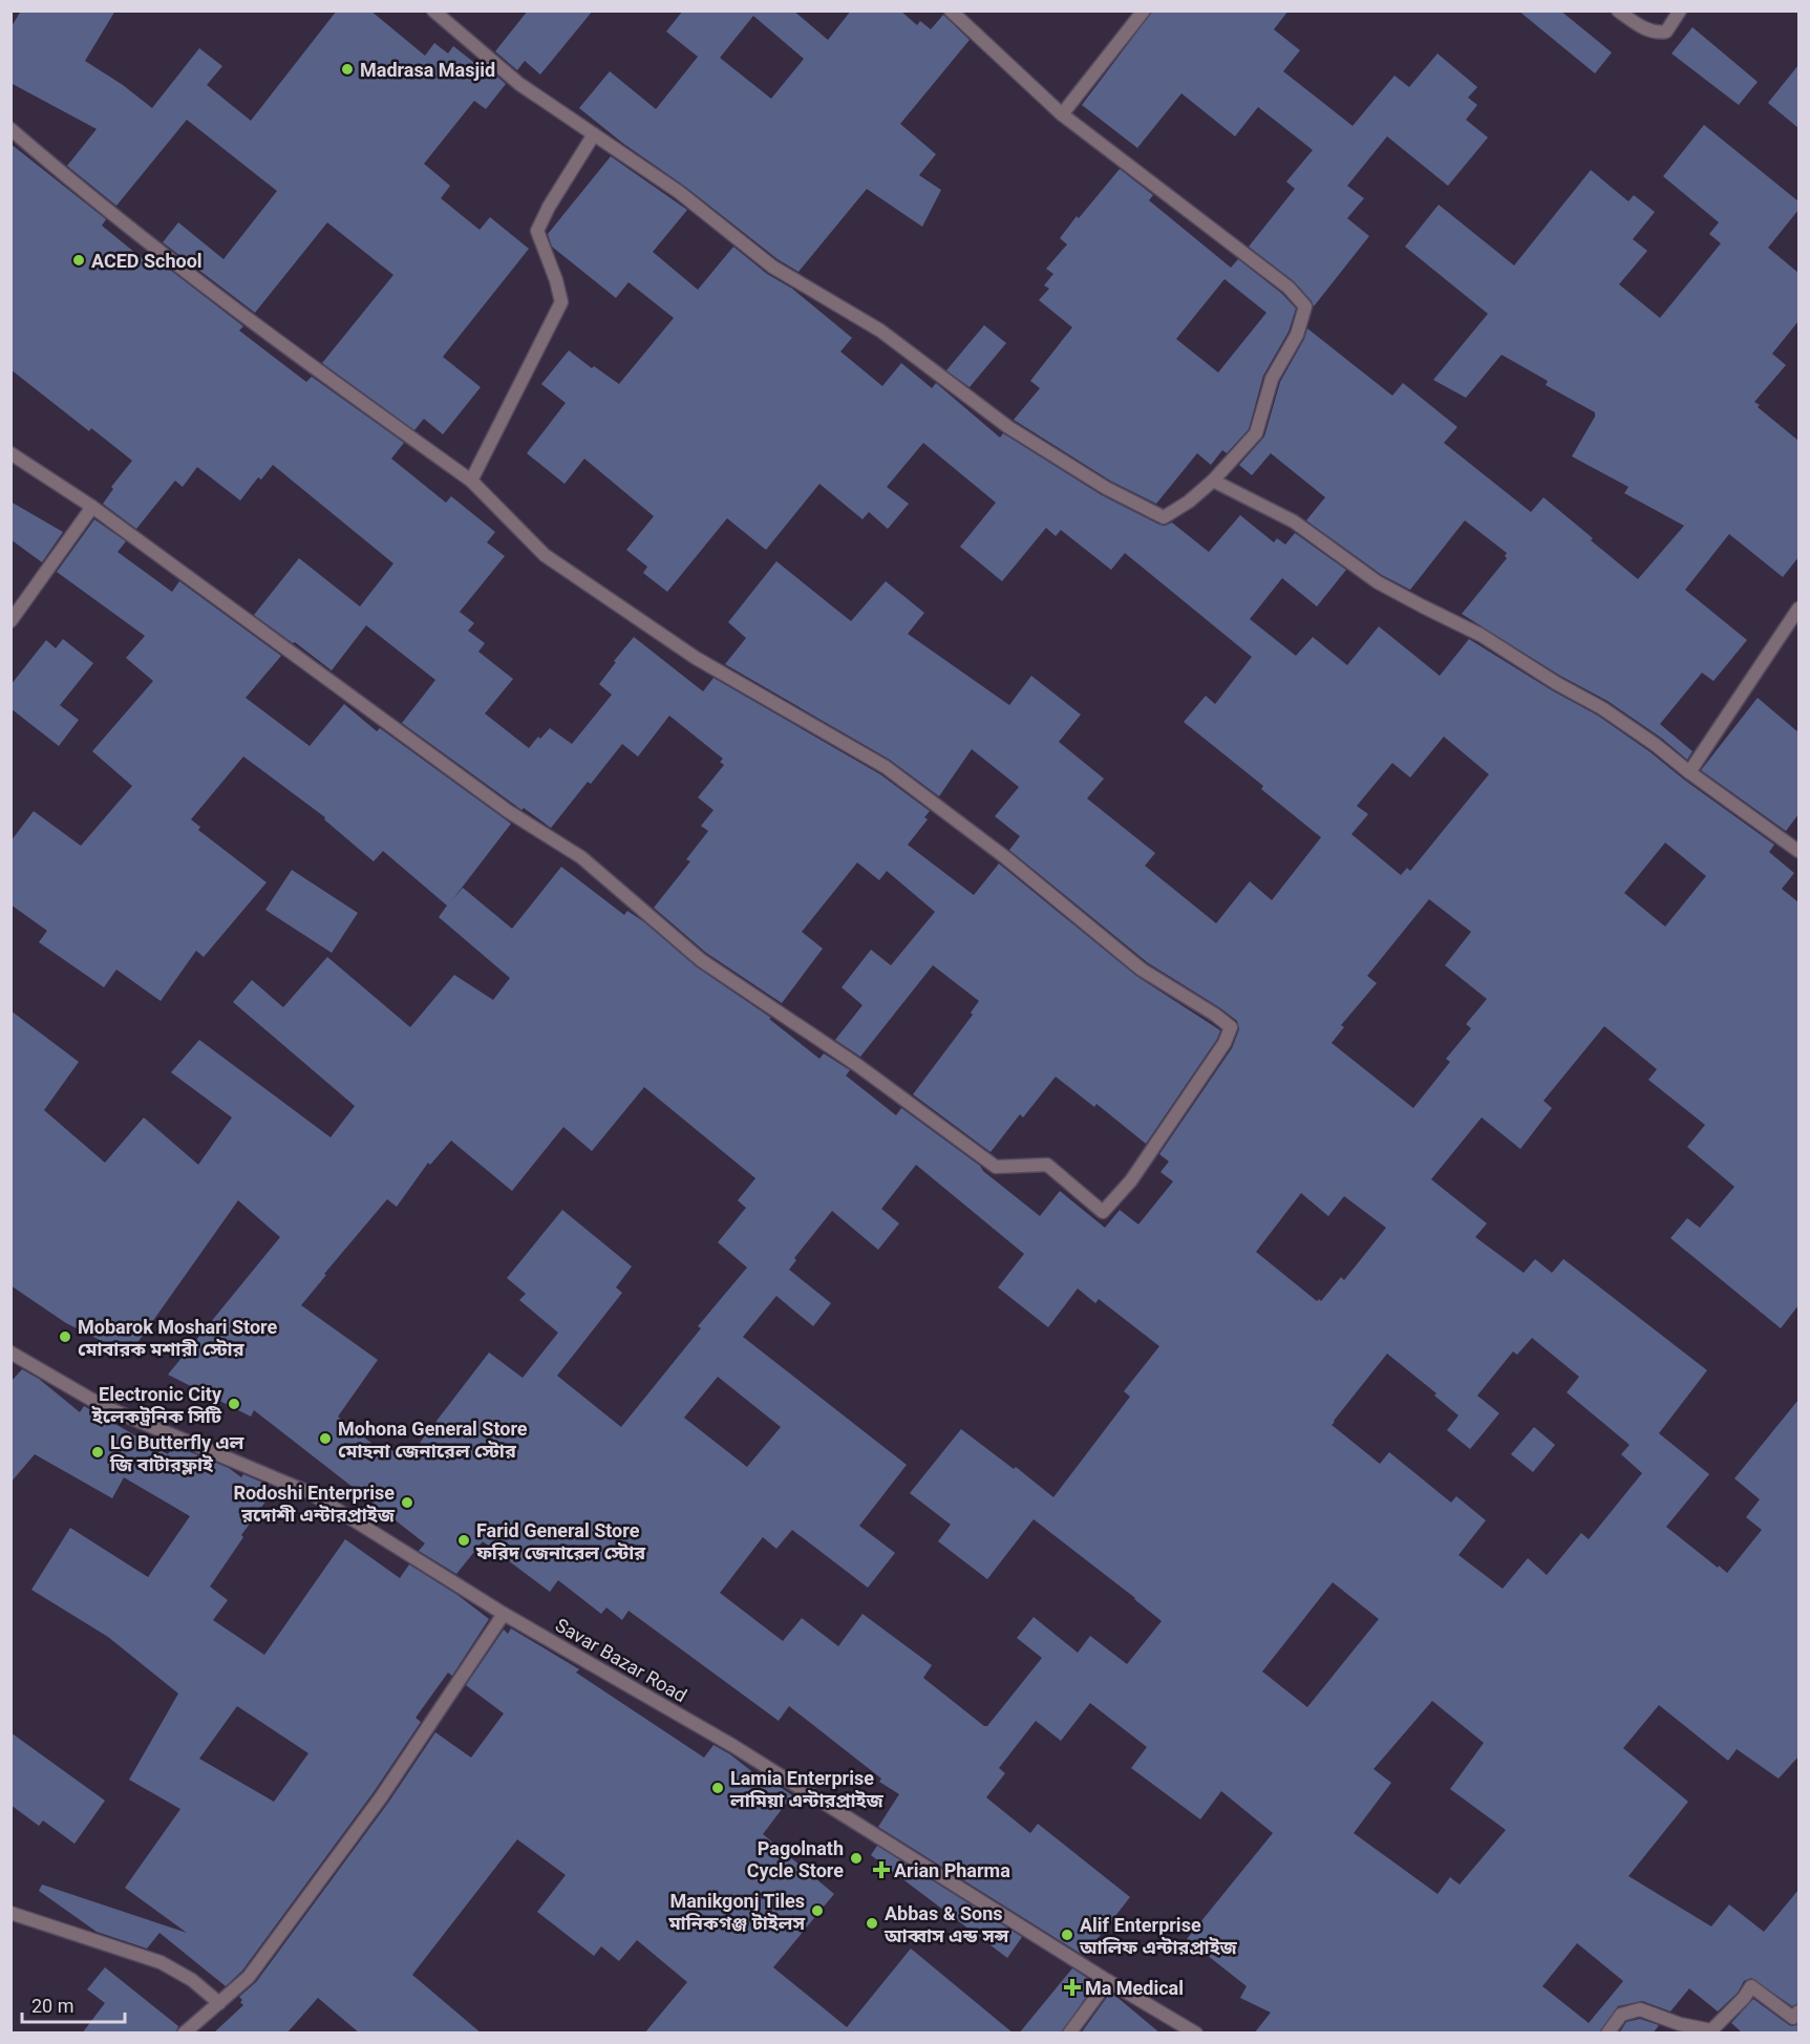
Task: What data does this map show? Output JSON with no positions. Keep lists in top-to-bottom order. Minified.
{"streets":{"street":["Savar Bazar Road"]},"places":{"other":["Madrasa Masjid","ACED School","Mobarok Moshari Store মোবারক মশারী স্টোর","Electronic City ইলেকট্রনিক সিটি","Mohona General Store মোহনা জেনারেল স্টোর","LG Butterfly এল জি বাটারফ্লাই","Rodoshi Enterprise রদোশী এন্টারপ্রাইজ","Farid General Store ফরিদ জেনারেল স্টোর","Lamia Enterprise লামিয়া এন্টারপ্রাইজ","Pagolnath Cycle Store","Manikgonj Tiles মানিকগঞ্জ টাইলস","Abbas & Sons আব্বাস এন্ড সন্স","Alif Enterprise আলিফ এন্টারপ্রাইজ"],"health":["Arian Pharma","Ma Medical"]},"scale_bar":"20 m"}
